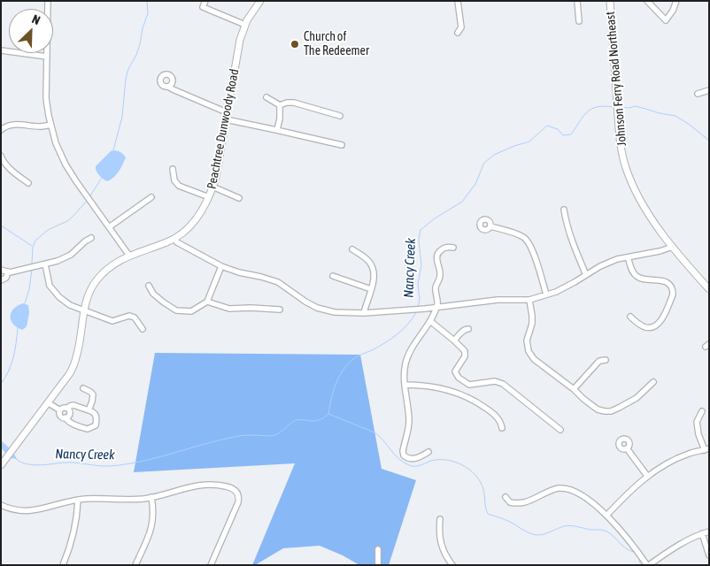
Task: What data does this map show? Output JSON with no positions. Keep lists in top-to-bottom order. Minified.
{"streets":{"main road":["Johnson Ferry Road Northeast","Peachtree Dunwoody Road"]},"water":["Nancy Creek"],"places":["Church of The Redeemer"],"north":"top right"}
